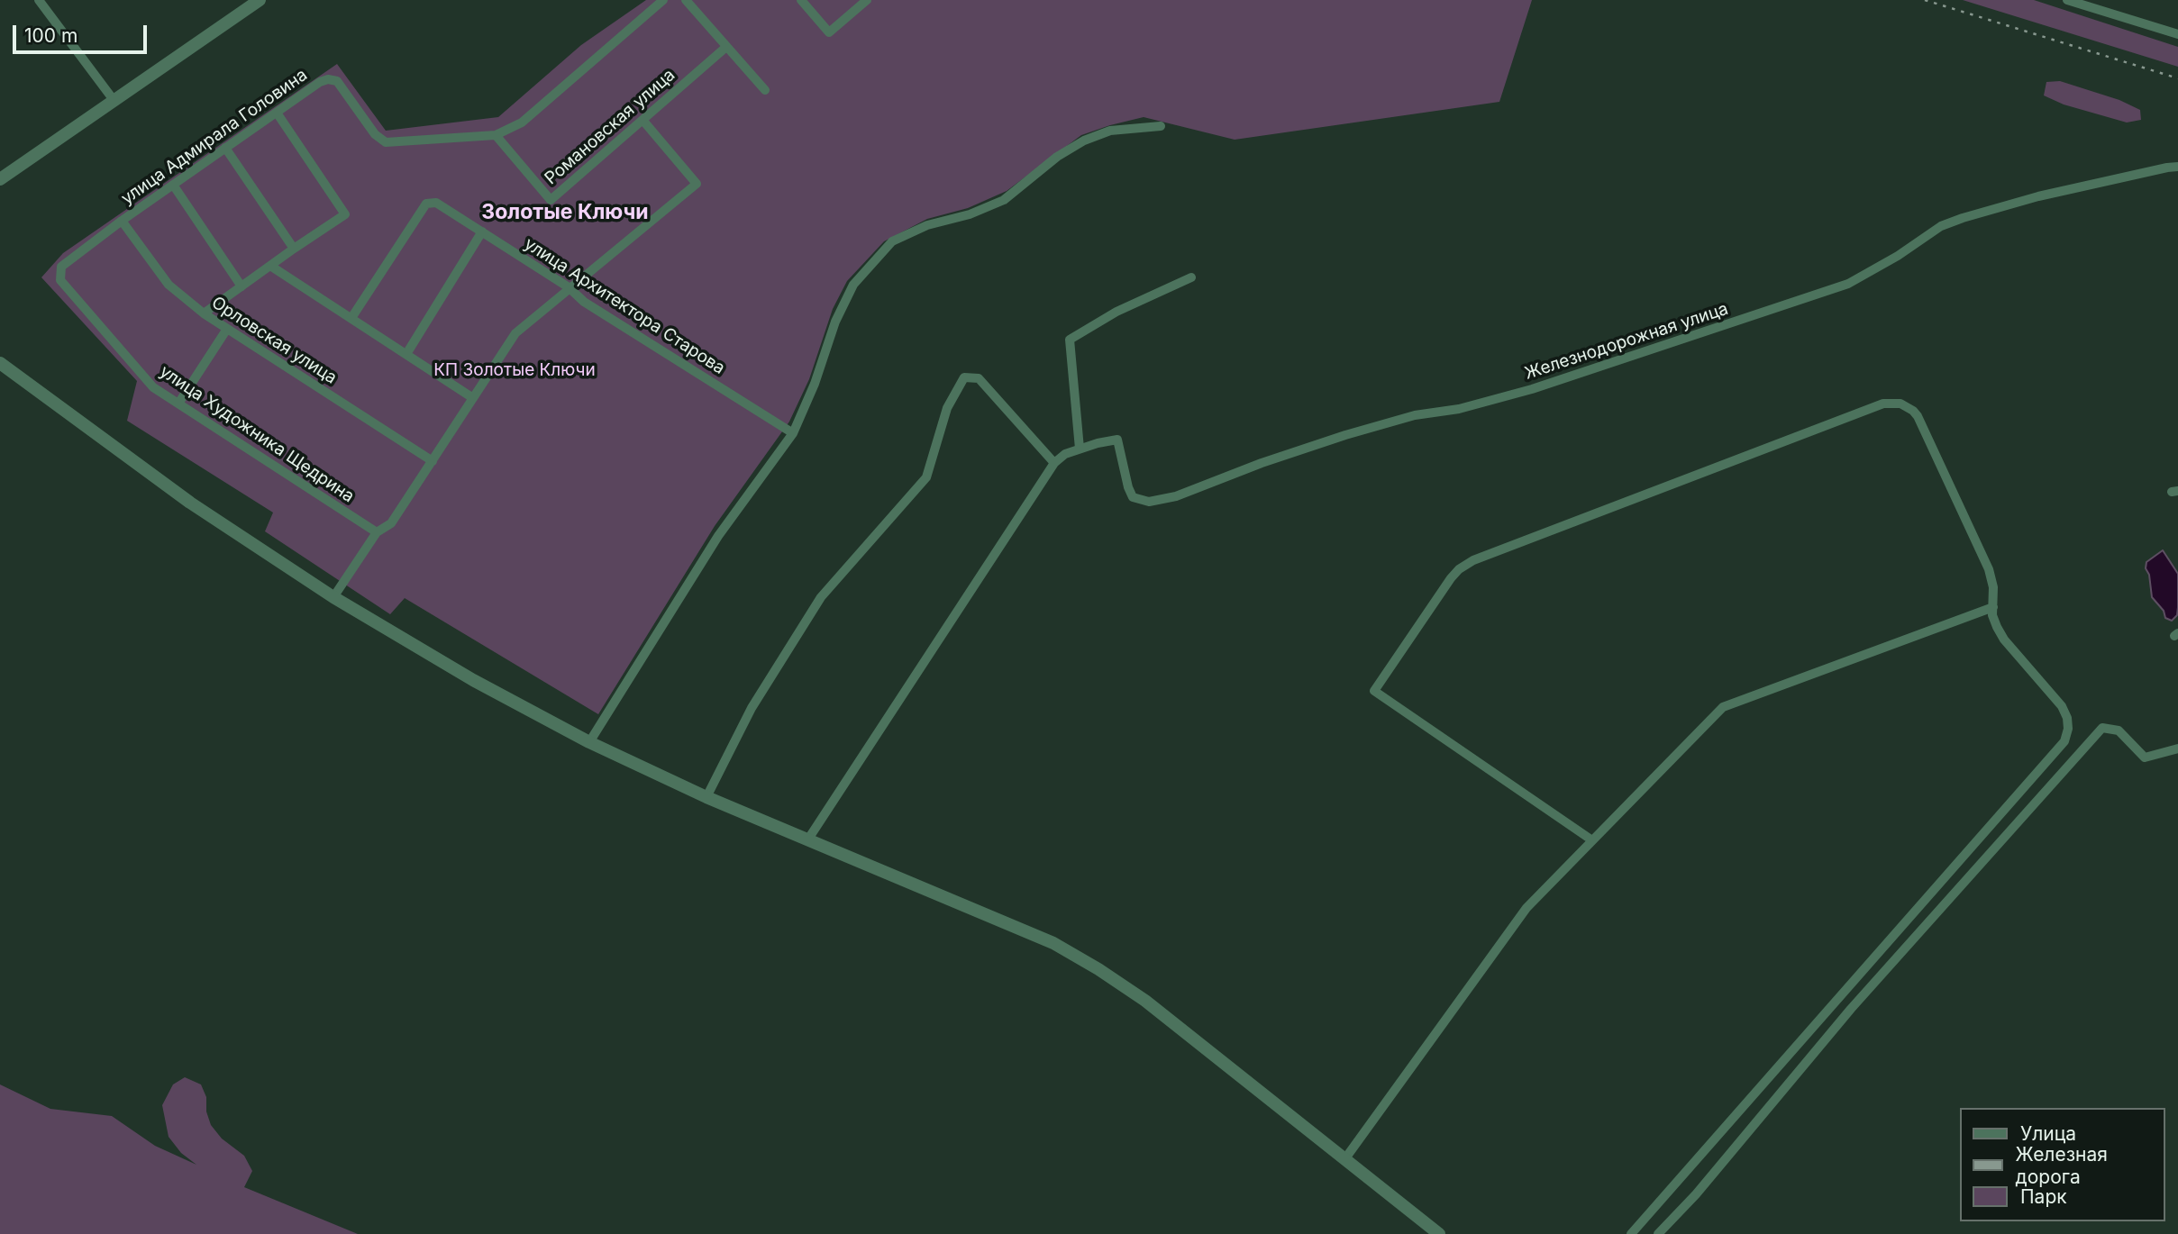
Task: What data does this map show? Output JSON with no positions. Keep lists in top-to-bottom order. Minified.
{"streets":{"street":["Романовская улица","улица Адмирала Головина","улица Архитектора Старова","Орловская улица","Железнодорожная улица","улица Художника Щедрина"]},"crossings":[["Романовская улица","улица Адмирала Головина"],["улица Адмирала Головина","Орловская улица"],["улица Адмирала Головина","улица Художника Щедрина"]],"districts":["Золотые Ключи"],"parks":["КП Золотые Ключи"],"legend":["Улица","Железная дорога","Парк"],"scale_bar":"100 m"}
